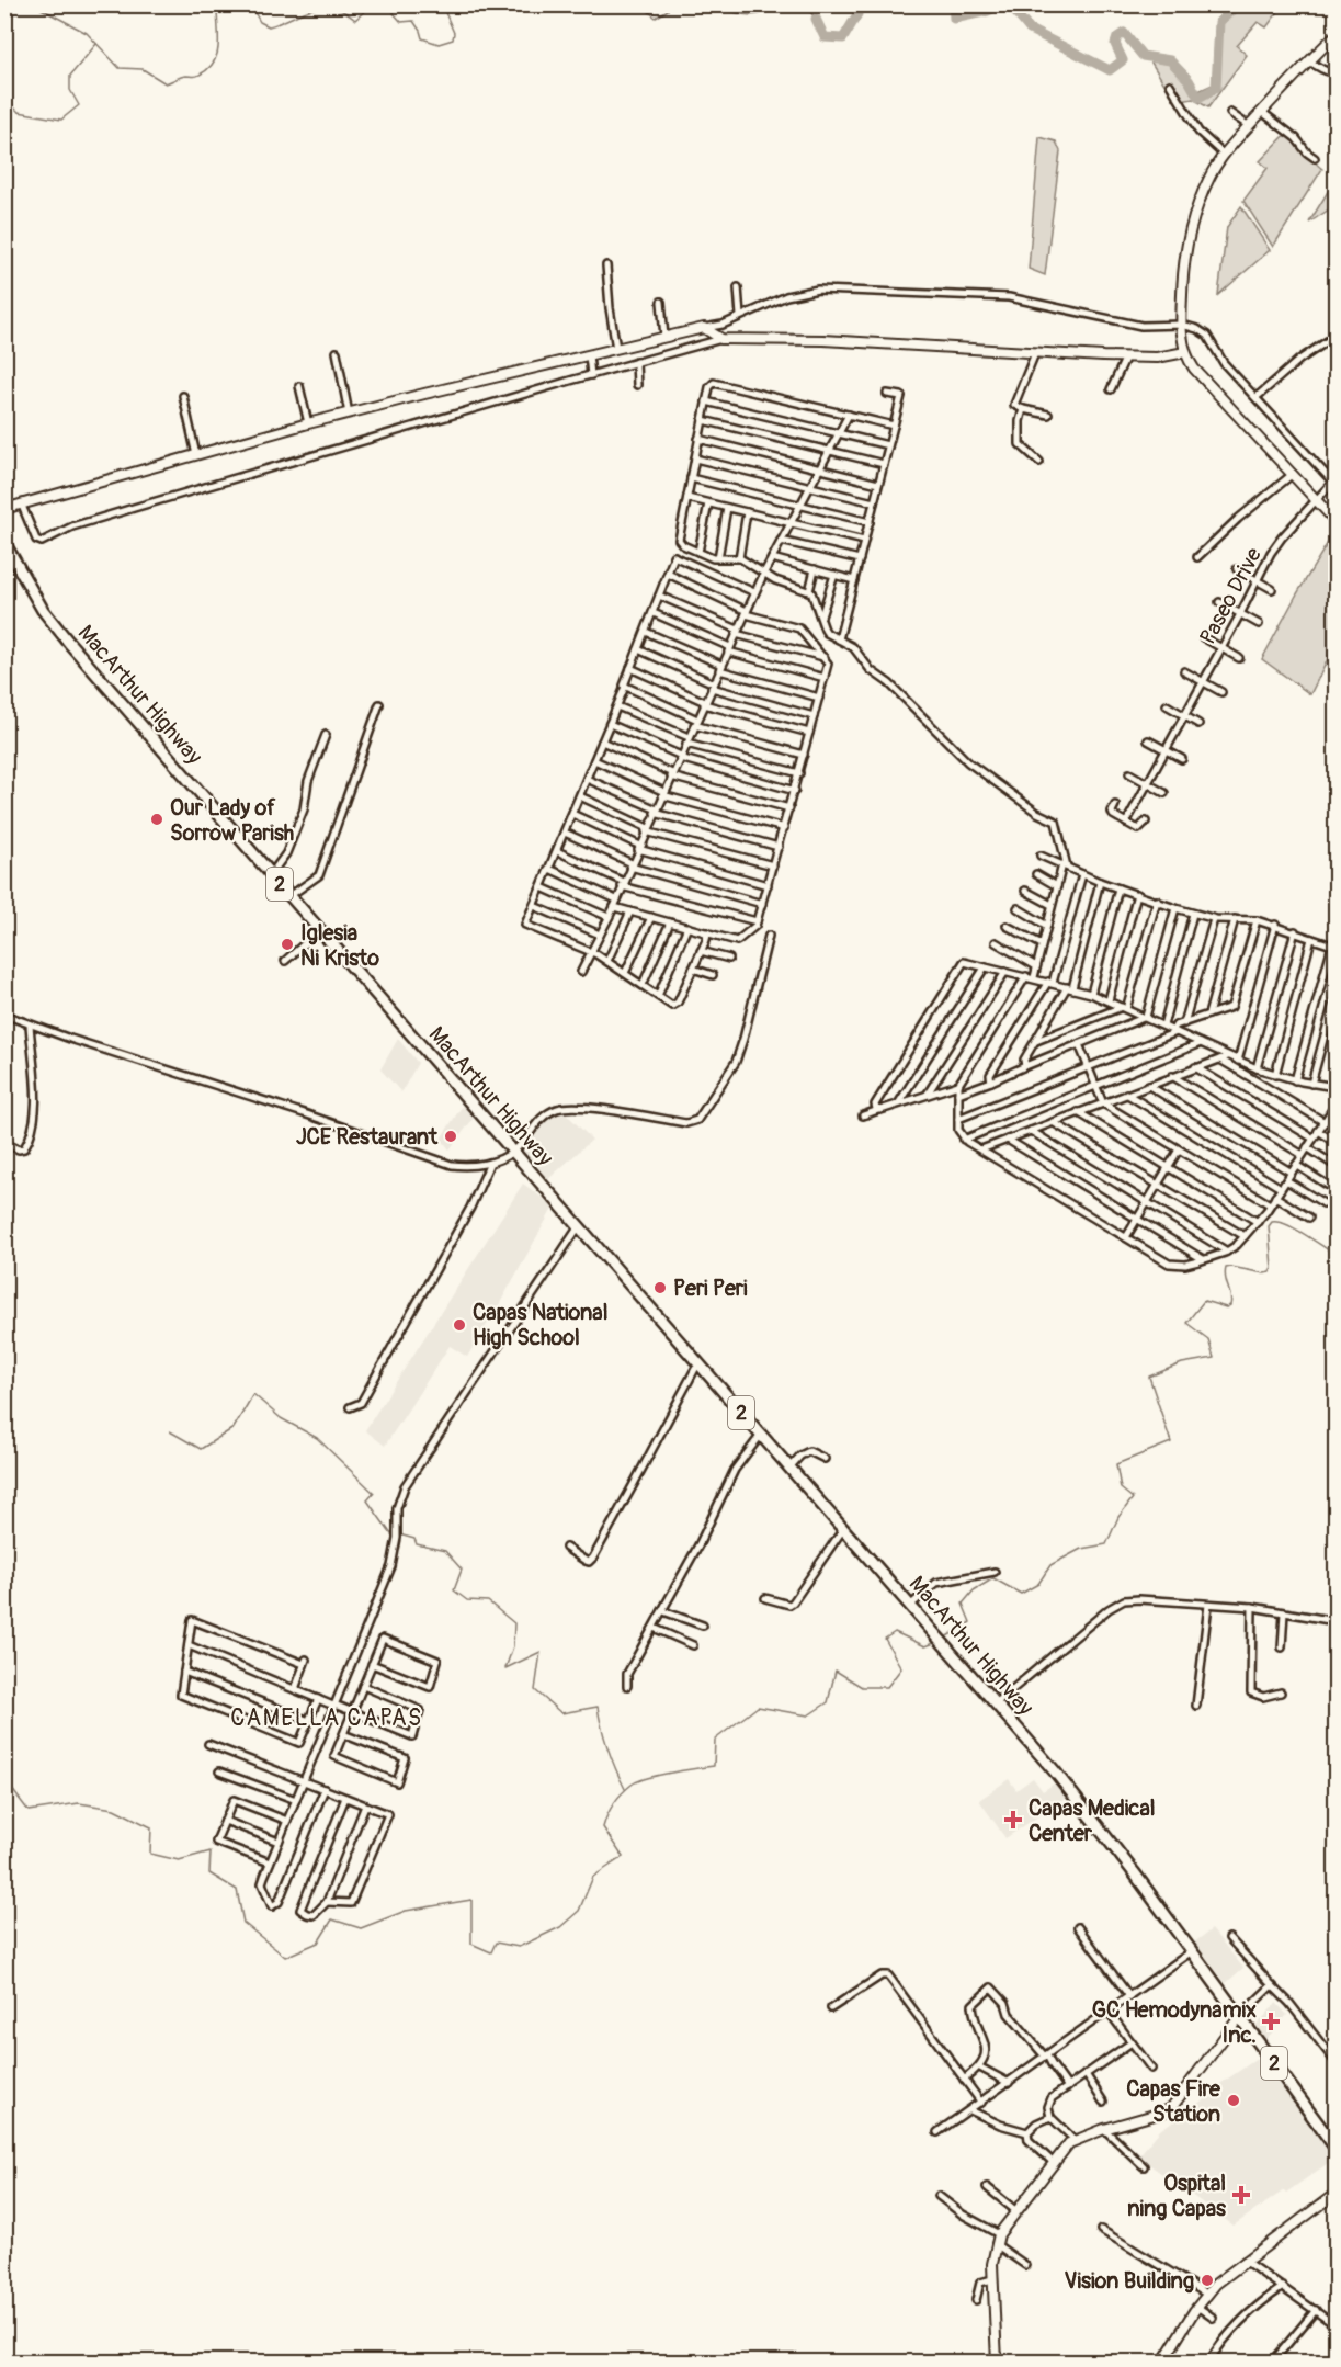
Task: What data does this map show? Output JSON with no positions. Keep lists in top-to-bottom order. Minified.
{"streets":{"highway":["MacArthur Highway","2"],"street":["Paseo Drive"]},"districts":["CAMELLA CAPAS"],"places":{"other":["Our Lady of Sorrow Parish","Iglesia Ni Kristo","JCE Restaurant","Peri Peri","Capas National High School","Capas Fire Station","Vision Building"],"health":["Capas Medical Center","GC Hemodynamix Inc.","Ospital ning Capas"]}}
